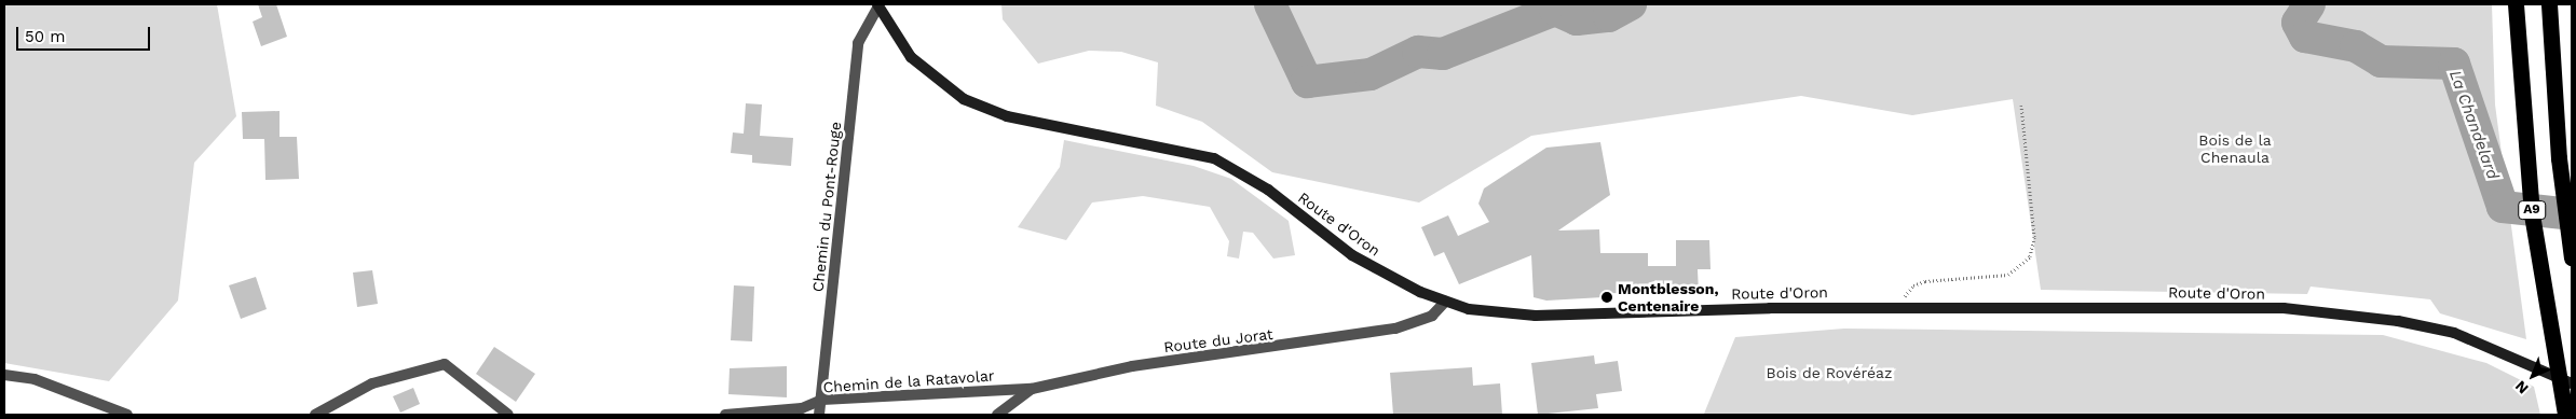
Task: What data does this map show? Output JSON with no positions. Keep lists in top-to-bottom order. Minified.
{"streets":{"highway":["A9"],"main road":["Route d'Oron"],"street":["Chemin du Pont-Rouge","Route du Jorat","Chemin de la Ratavolar"]},"crossings":[["Chemin du Pont-Rouge","Route d'Oron"],["Chemin du Pont-Rouge","Chemin de la Ratavolar"],["Route d'Oron","Route du Jorat"],["Route du Jorat","Chemin de la Ratavolar"]],"water":["La Chandelard"],"parks":["Bois de la Chenaula","Bois de Rovéréaz"],"places":["Montblesson, Centenaire"],"scale_bar":"50 m","north":"bottom left"}
